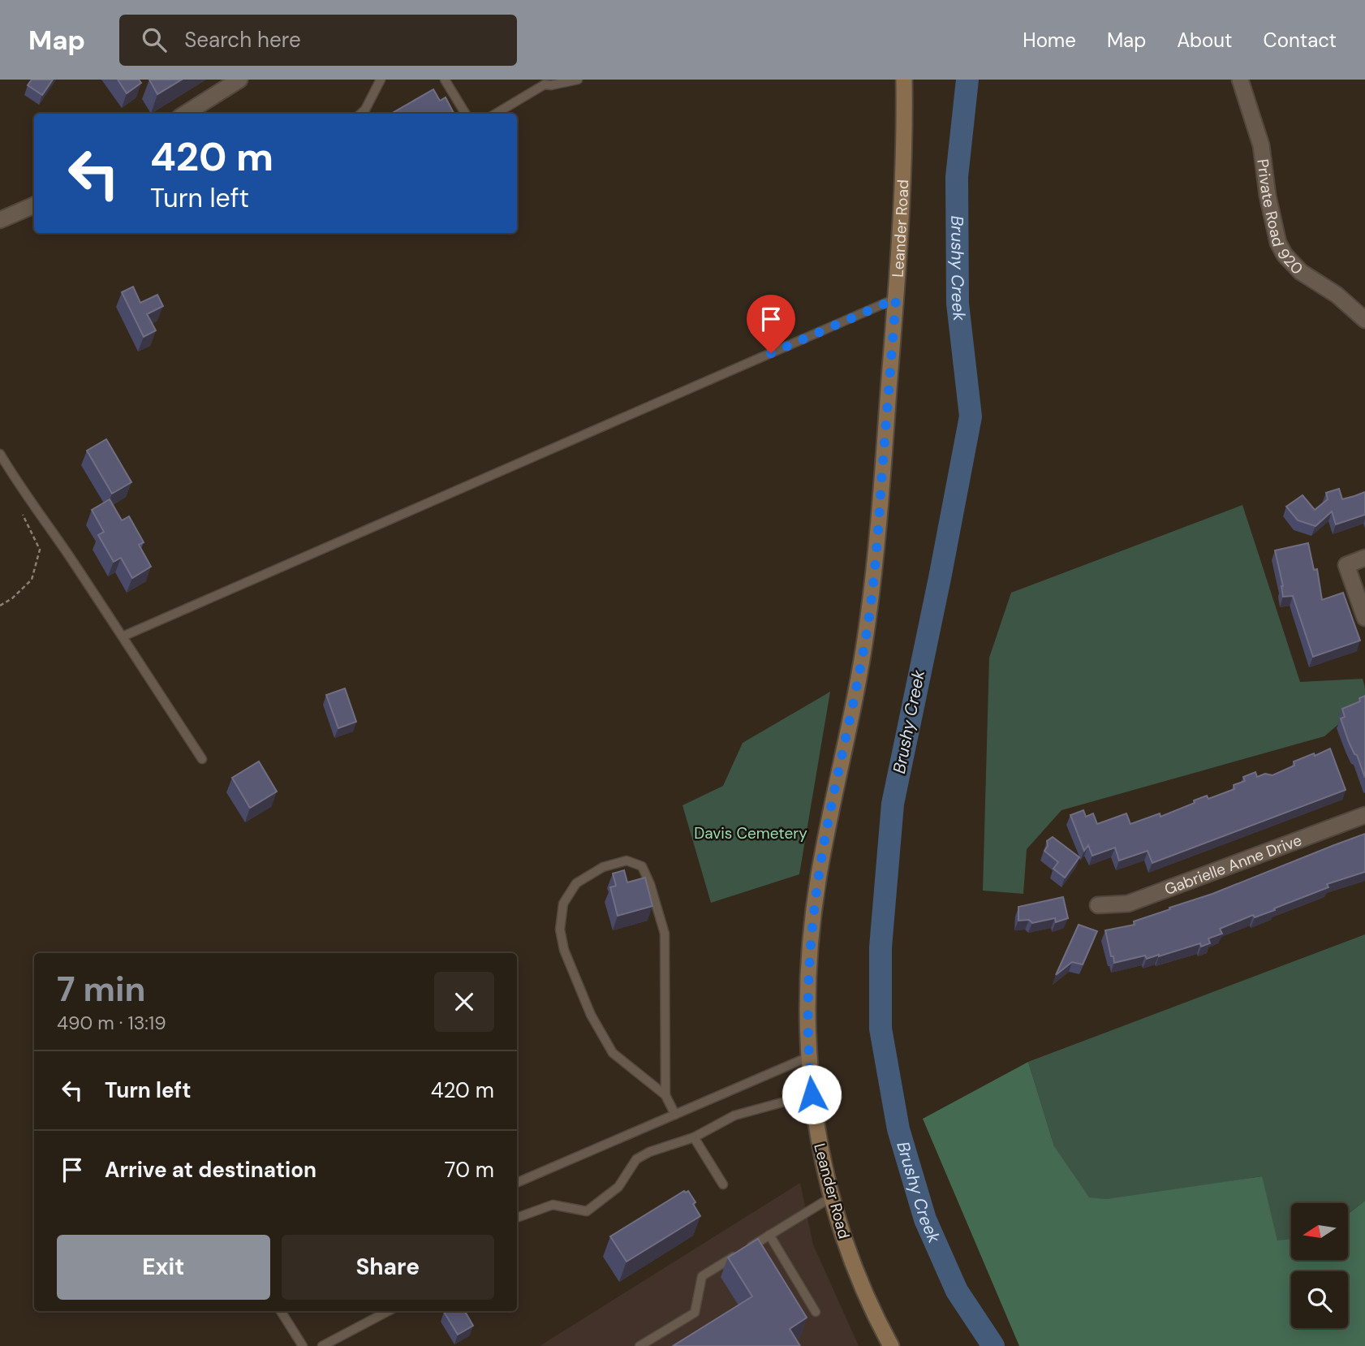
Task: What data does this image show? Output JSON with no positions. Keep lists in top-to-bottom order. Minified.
{"streets":{"main road":["Leander Road"],"street":["Private Road 920","Gabrielle Anne Drive"]},"water":["Brushy Creek"],"parks":["Davis Cemetery"],"north":"left","page":{"header":"Map","search":"Search here","nav":["Home","Map","About","Contact"],"turn":["420 m","Turn left"],"heading":["7 min","490 m · 13:19"],"list":[{"name":"Turn left","value":"420 m"},{"name":"Arrive at destination","value":"70 m"}],"buttons":["Exit","Share"]}}
